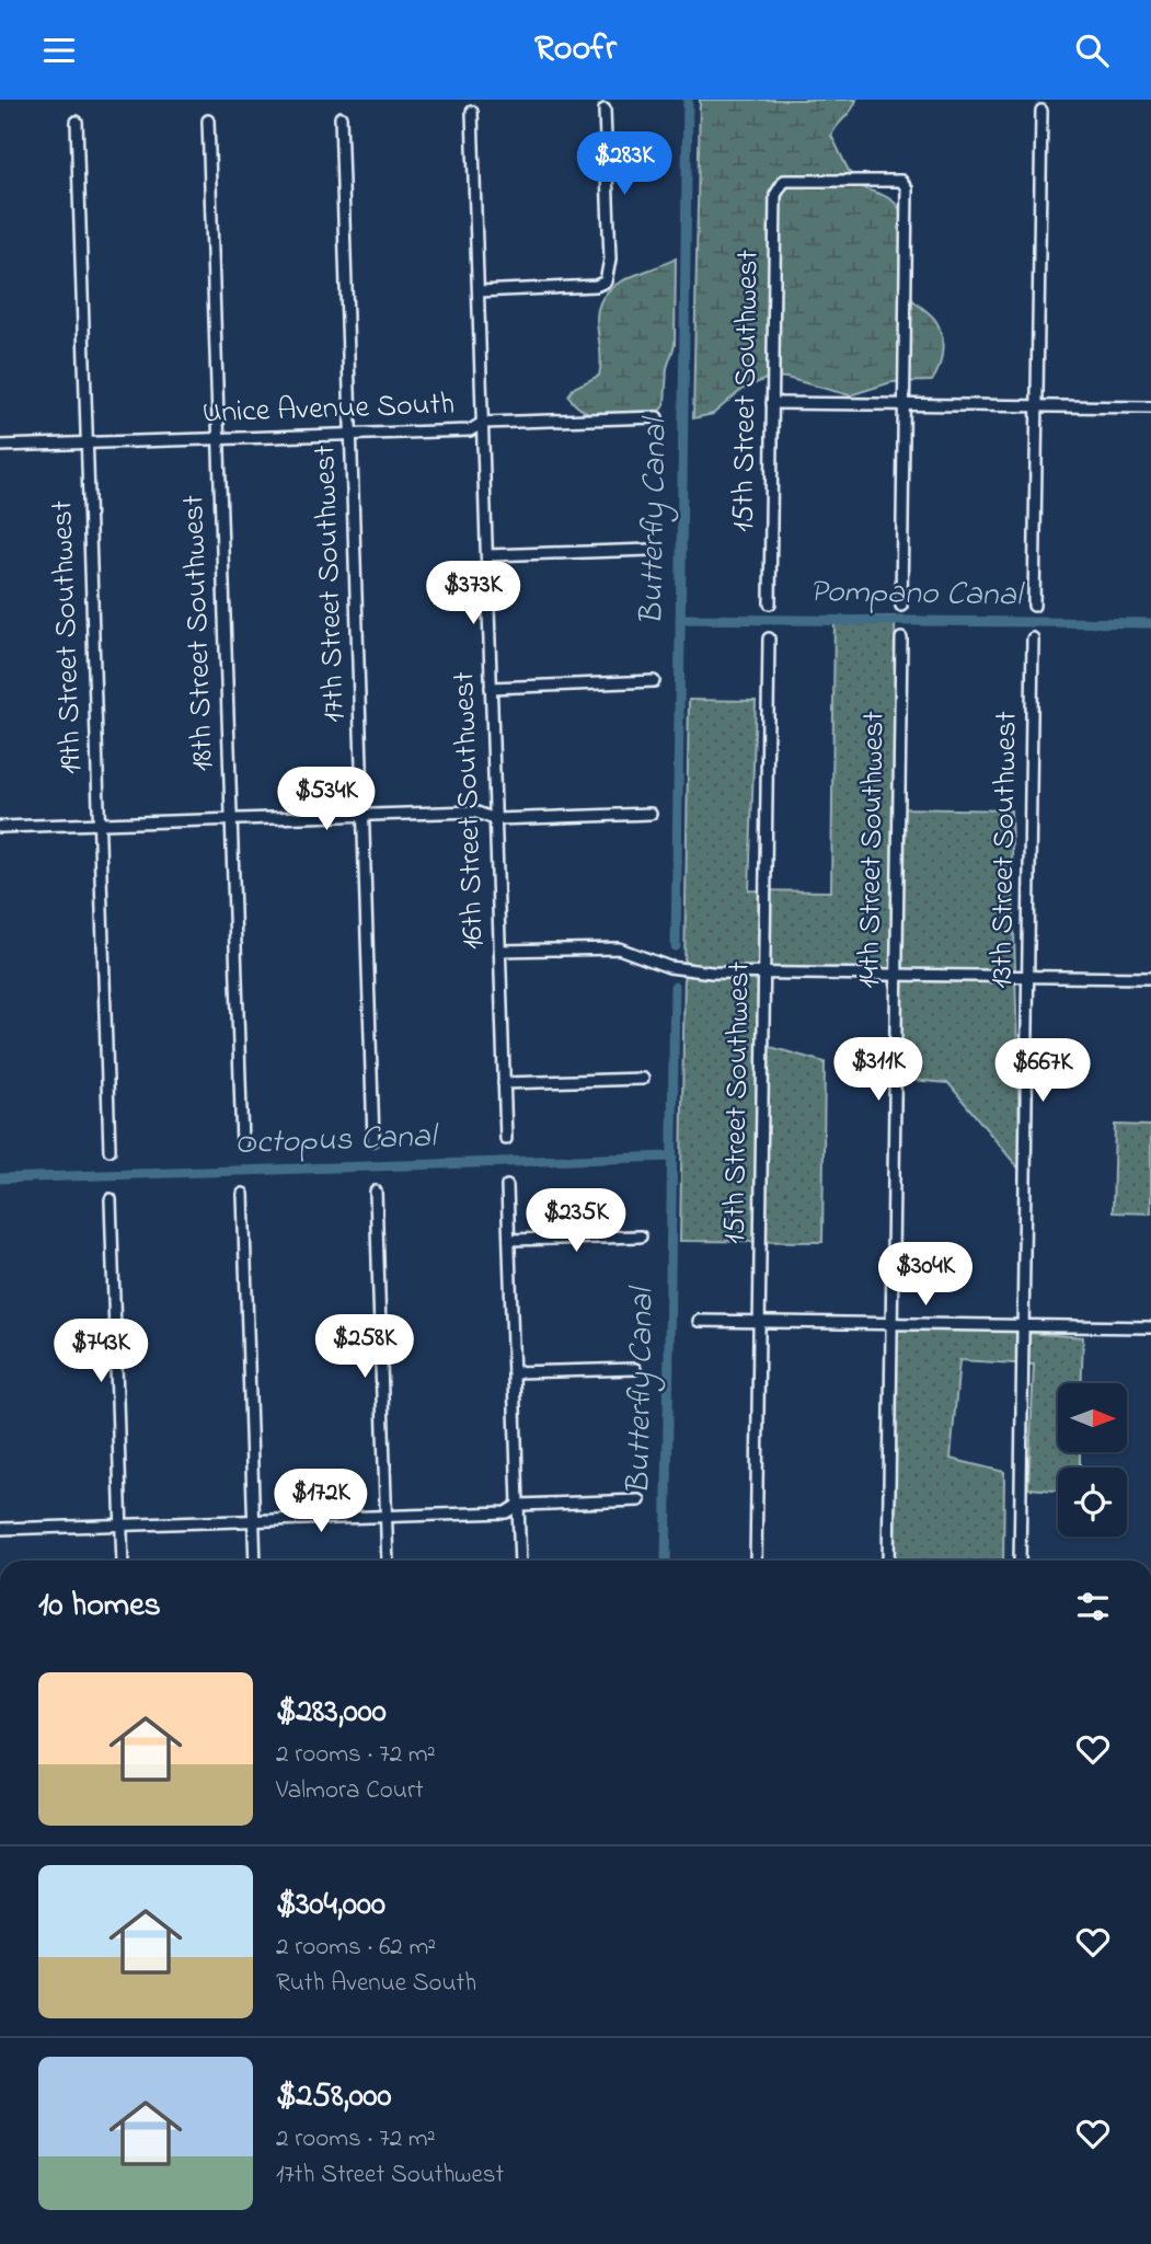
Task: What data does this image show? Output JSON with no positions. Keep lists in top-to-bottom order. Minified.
{"streets":{"street":["15th Street Southwest","Unice Avenue South","17th Street Southwest","18th Street Southwest","19th Street Southwest","16th Street Southwest","14th Street Southwest","13th Street Southwest"]},"crossings":[["Unice Avenue South","17th Street Southwest"],["Unice Avenue South","18th Street Southwest"],["Unice Avenue South","19th Street Southwest"],["Unice Avenue South","16th Street Southwest"]],"water":["Butterfly Canal","Pompano Canal","Octopus Canal"],"north":"right","page":{"header":"Roofr","price":["$283K","$373K","$534K","$311K","$667K","$235K","$304K","$258K","$743K","$172K"],"heading":"10 homes","list":[{"name":"$283,000","note":"2 rooms · 72 m² · Valmora Court"},{"name":"$304,000","note":"2 rooms · 62 m² · Ruth Avenue South"},{"name":"$258,000","note":"2 rooms · 72 m² · 17th Street Southwest"}]}}
